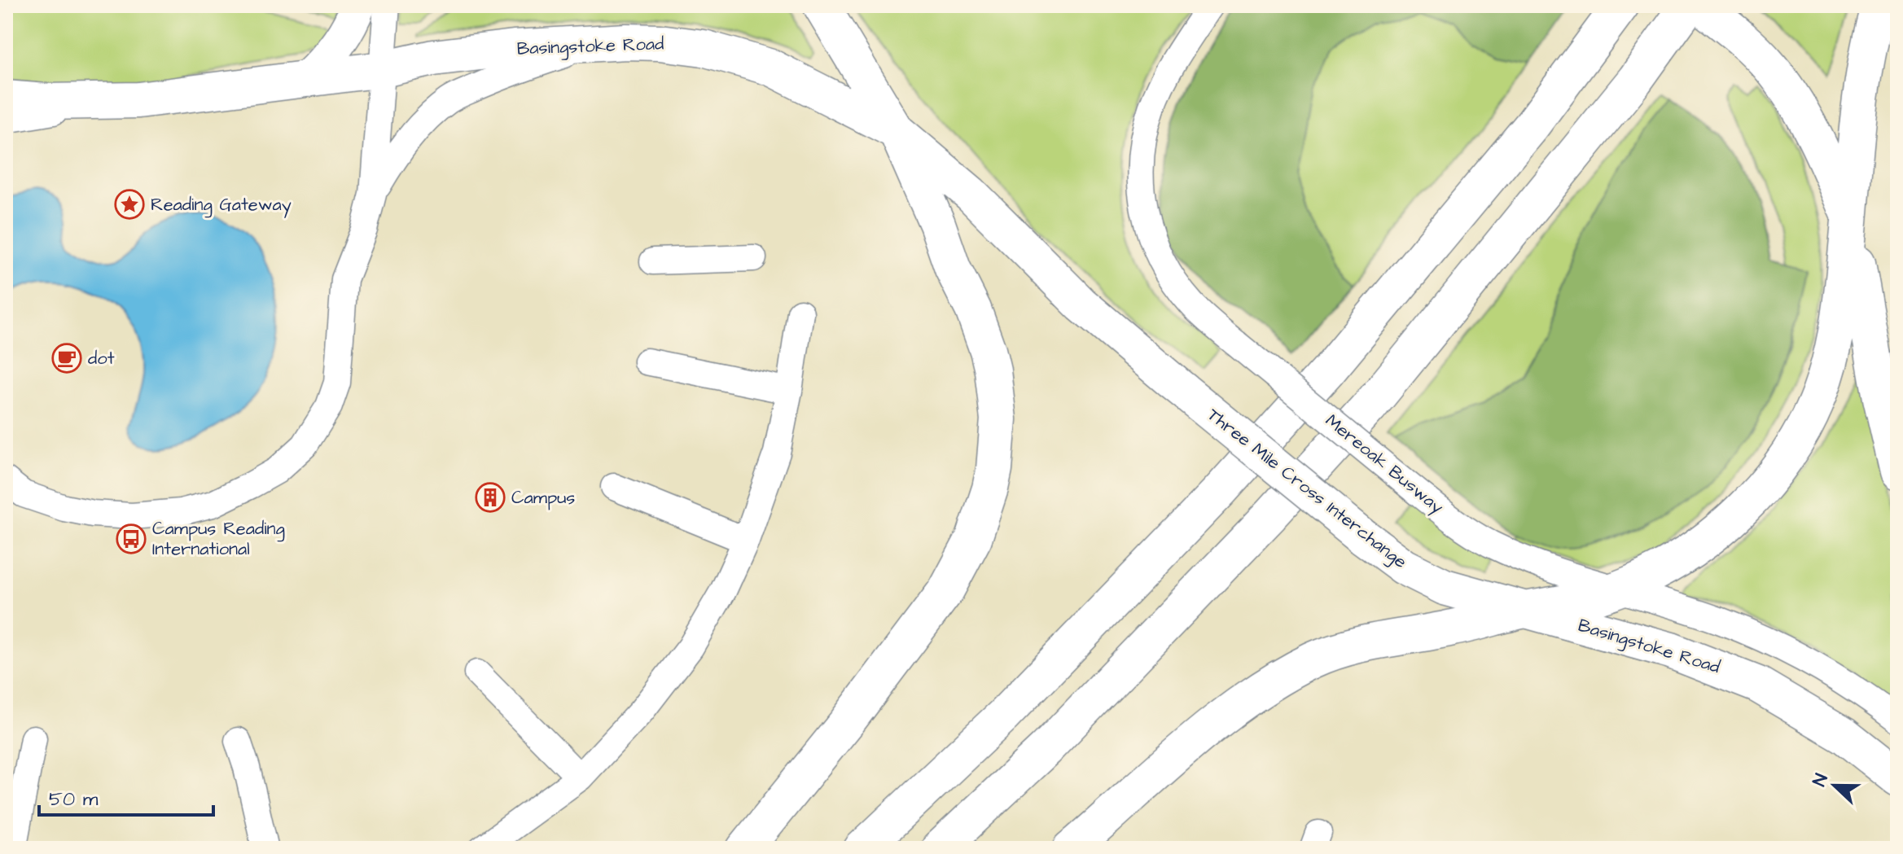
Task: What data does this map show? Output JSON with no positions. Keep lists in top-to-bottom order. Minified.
{"streets":{"highway":["Basingstoke Road","Three Mile Cross Interchange"],"lane":["Mereoak Busway"]},"crossings":[["Basingstoke Road","Three Mile Cross Interchange"],["Mereoak Busway","Three Mile Cross Interchange"]],"places":{"place":["Reading Gateway"],"cafe":["dot"],"building":["Campus"],"bus stop":["Campus Reading International"]},"scale_bar":"50 m","north":"left"}
